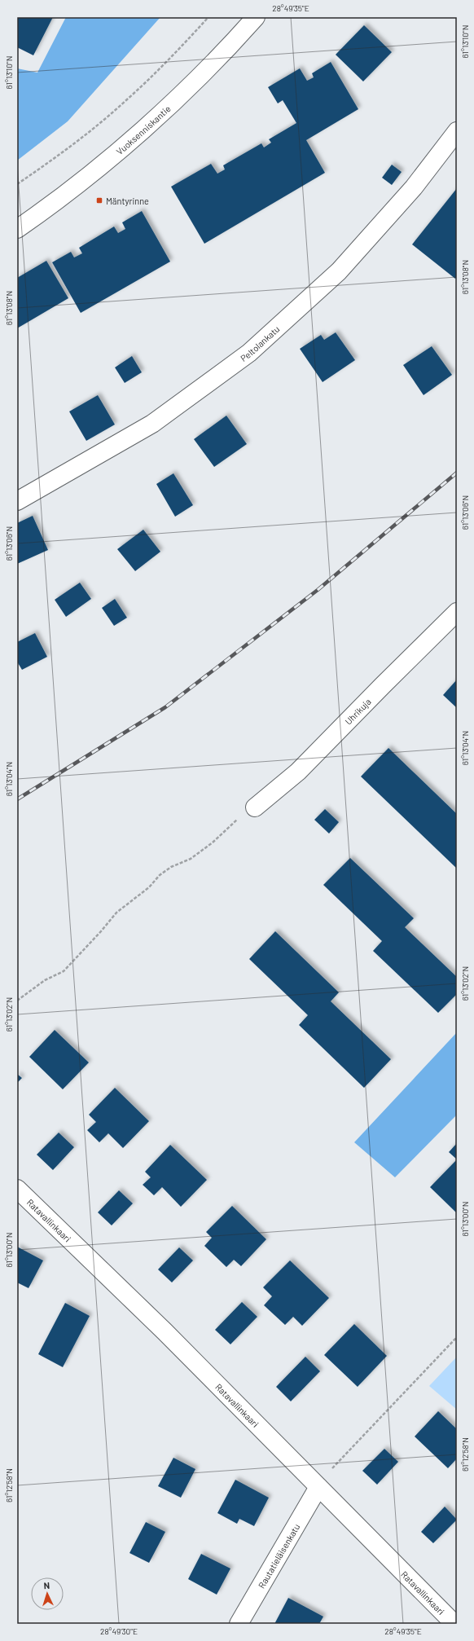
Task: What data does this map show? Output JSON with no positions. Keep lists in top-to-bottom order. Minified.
{"streets":{"street":["Vuoksenniskantie","Peltolankatu","Uhrikuja","Ratavallinkaari","Rautatieläisenkatu"]},"crossings":[["Ratavallinkaari","Rautatieläisenkatu"]],"places":{"transit":["Mäntyrinne"]},"north":"top","coordinates":["28°49'35\"E","61°13'10\"N","61°13'08\"N","61°13'06\"N","61°13'04\"N","61°13'02\"N","61°13'00\"N","61°12'58\"N","28°49'30\"E"]}
